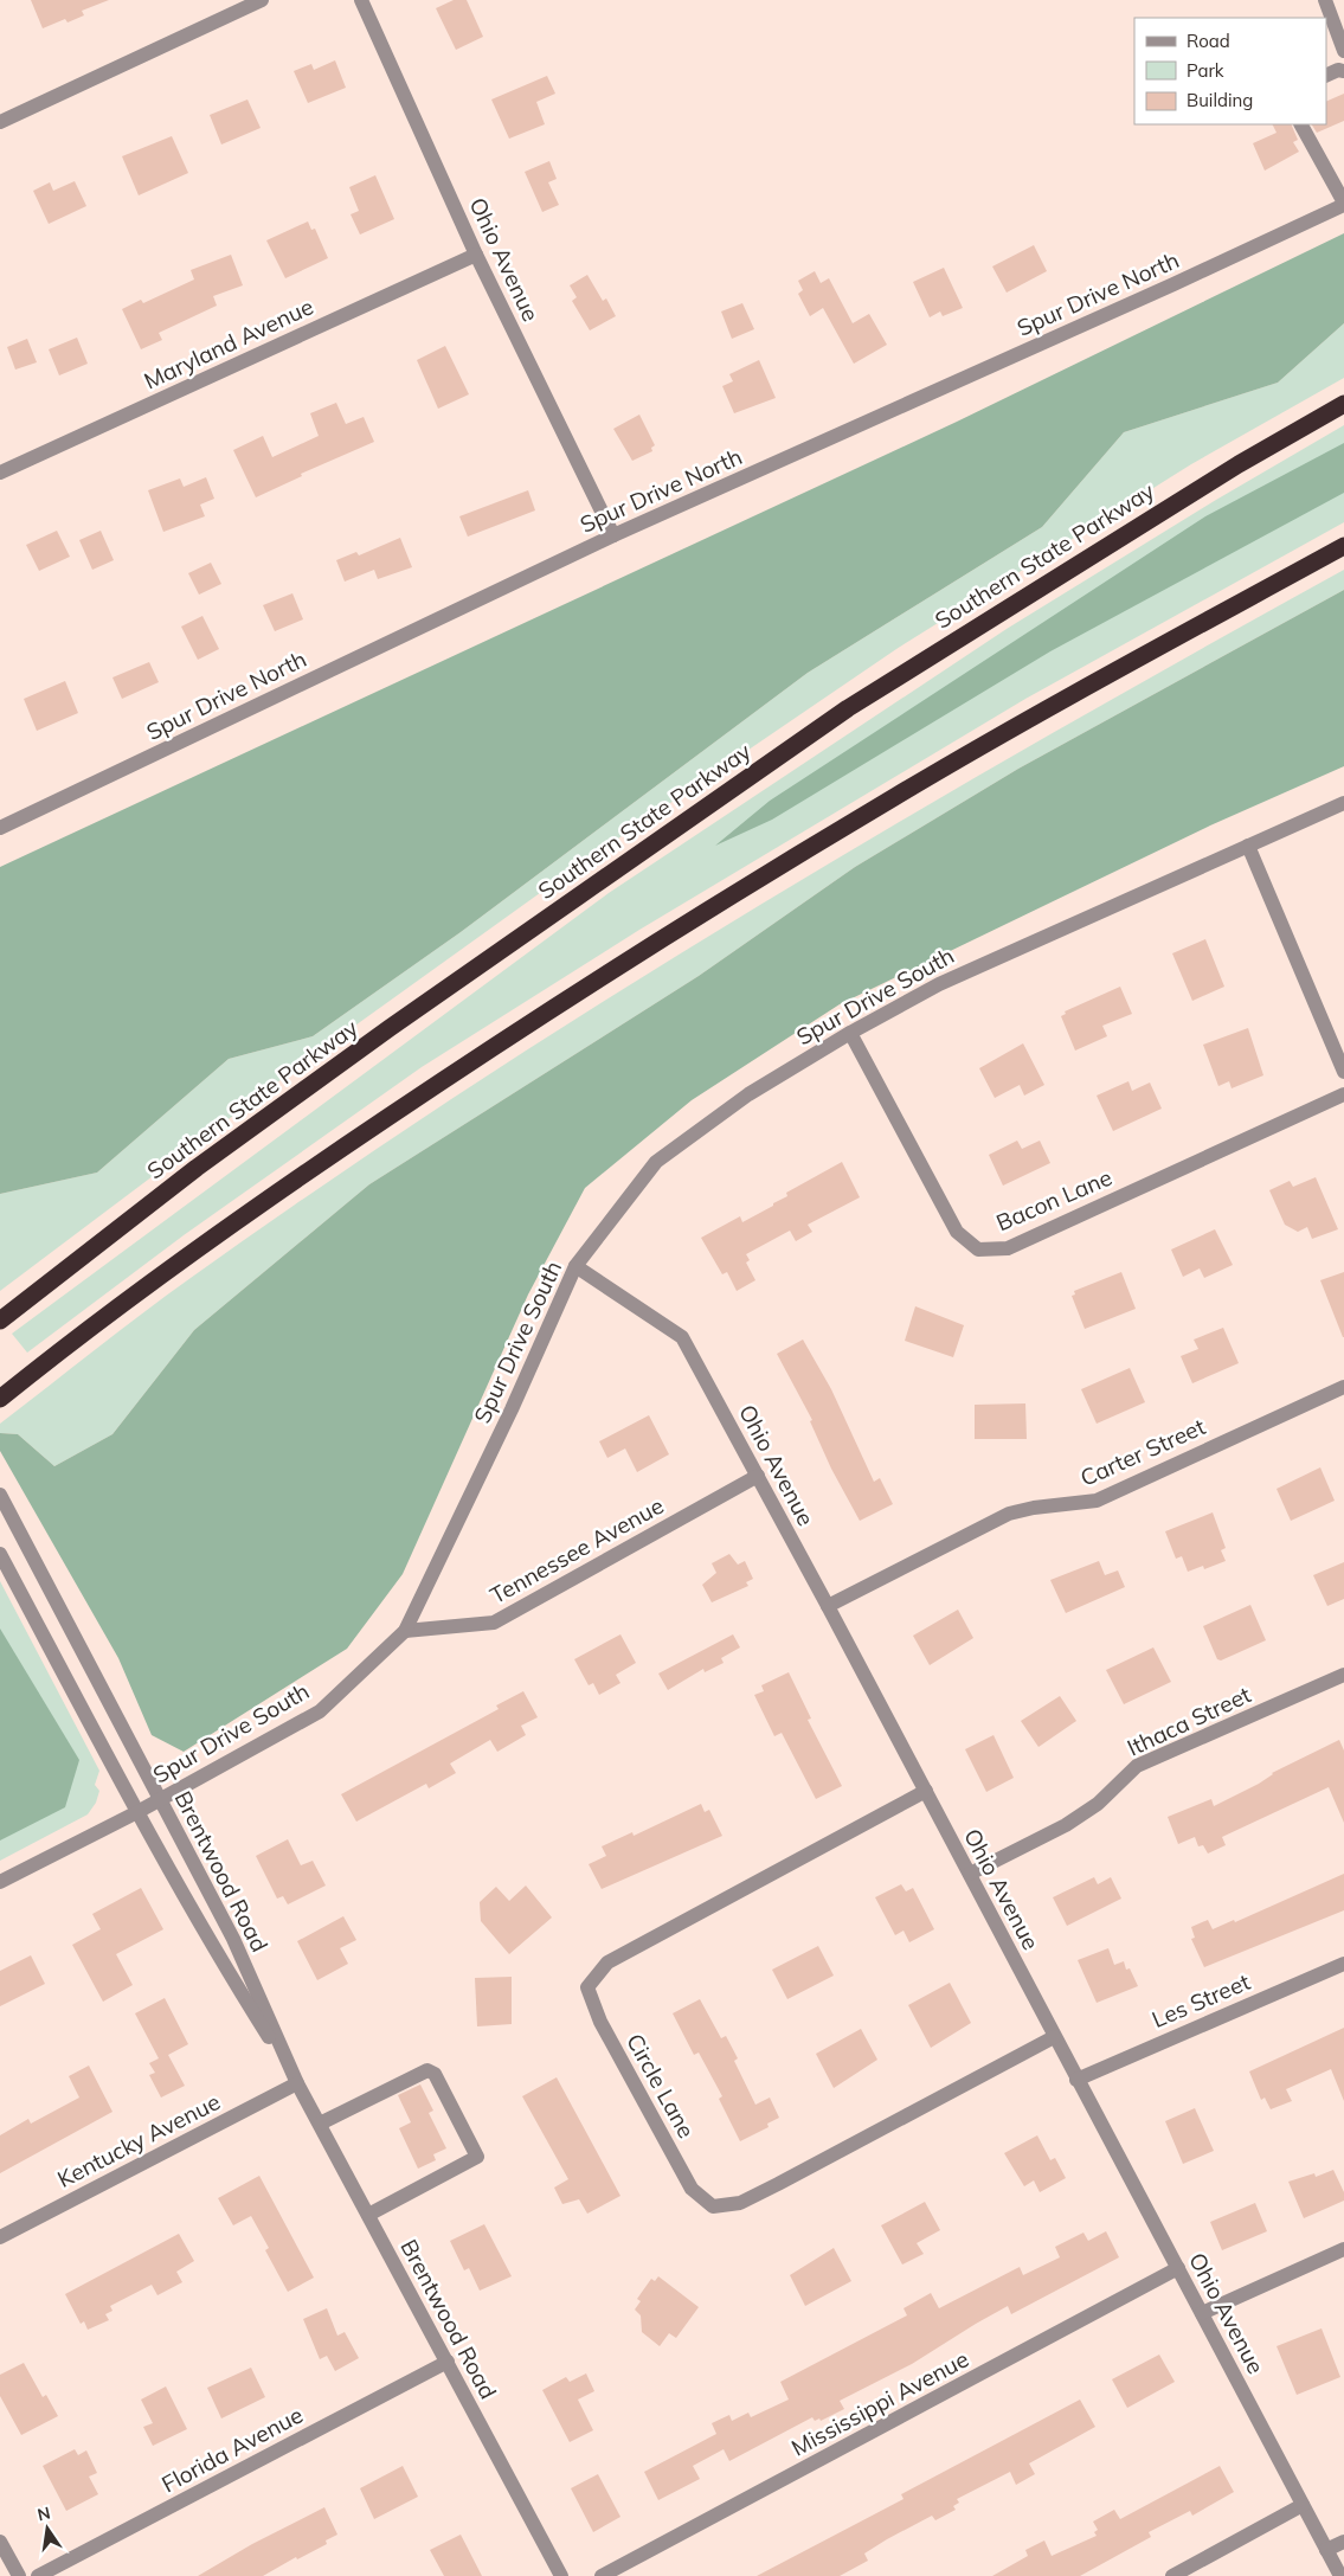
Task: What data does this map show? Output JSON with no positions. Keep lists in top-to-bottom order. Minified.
{"streets":{"highway":["Southern State Parkway"],"street":["Ohio Avenue","Spur Drive North","Maryland Avenue","Spur Drive South","Bacon Lane","Carter Street","Tennessee Avenue","Ithaca Street","Brentwood Road","Les Street","Circle Lane","Kentucky Avenue","Mississippi Avenue","Florida Avenue"]},"crossings":[["Ohio Avenue","Spur Drive North"],["Ohio Avenue","Maryland Avenue"],["Ohio Avenue","Spur Drive South"],["Ohio Avenue","Carter Street"],["Ohio Avenue","Tennessee Avenue"],["Ohio Avenue","Ithaca Street"],["Ohio Avenue","Les Street"],["Ohio Avenue","Circle Lane"],["Ohio Avenue","Mississippi Avenue"],["Spur Drive South","Bacon Lane"],["Spur Drive South","Tennessee Avenue"],["Spur Drive South","Brentwood Road"],["Brentwood Road","Kentucky Avenue"],["Brentwood Road","Florida Avenue"]],"legend":["Road","Park","Building"],"north":"top"}
